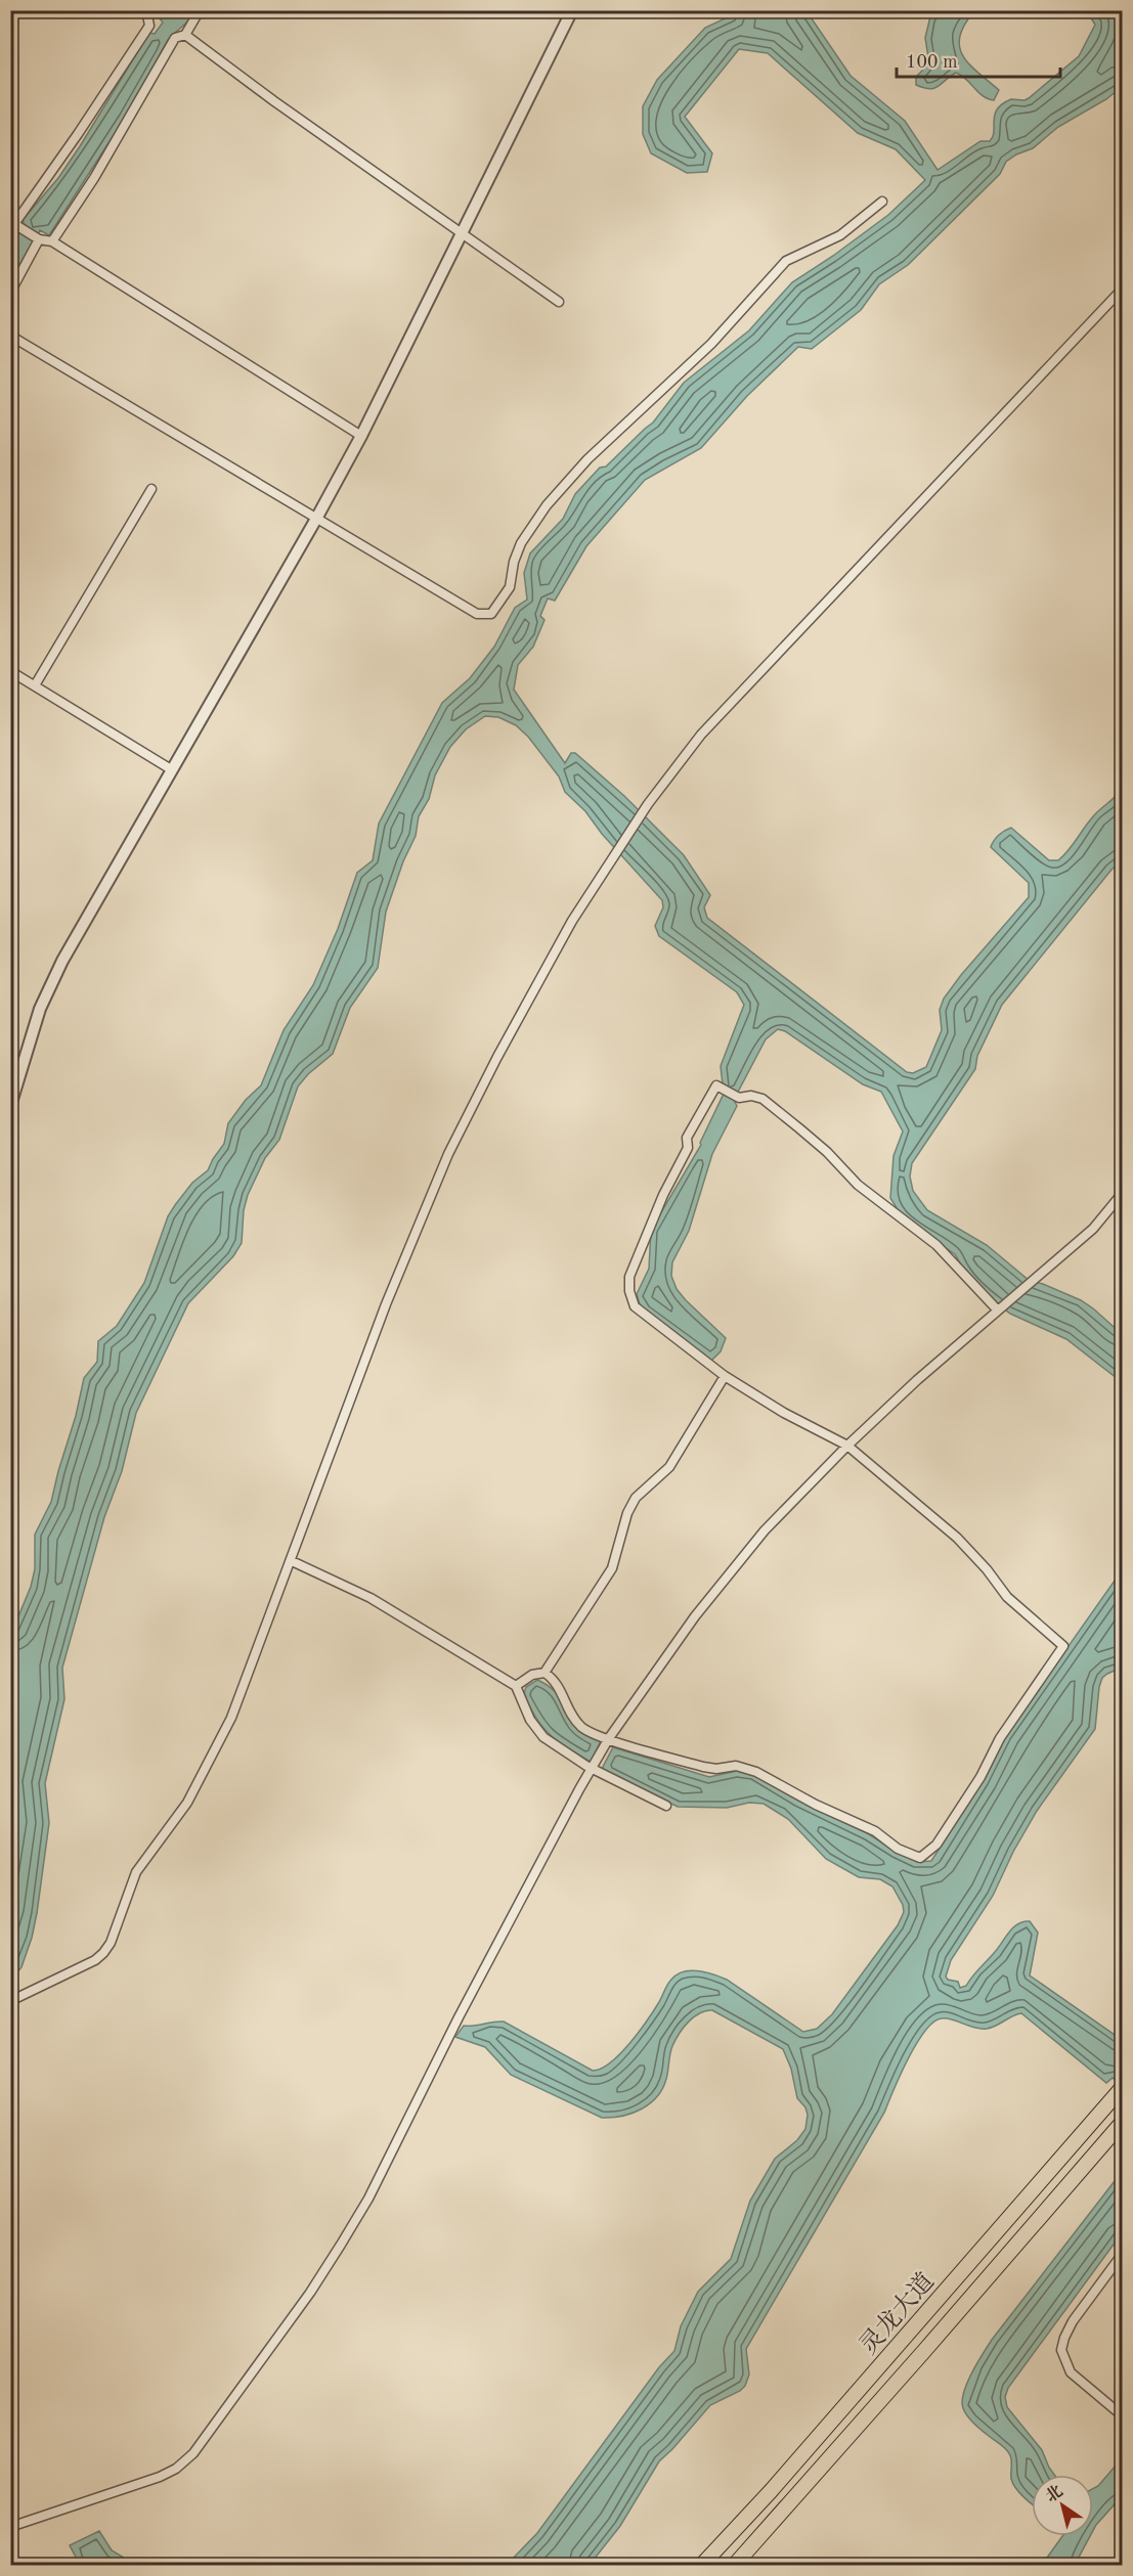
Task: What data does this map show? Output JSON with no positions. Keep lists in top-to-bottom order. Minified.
{"streets":{"main road":["灵龙大道"]},"scale_bar":"100 m","north":"top left"}
